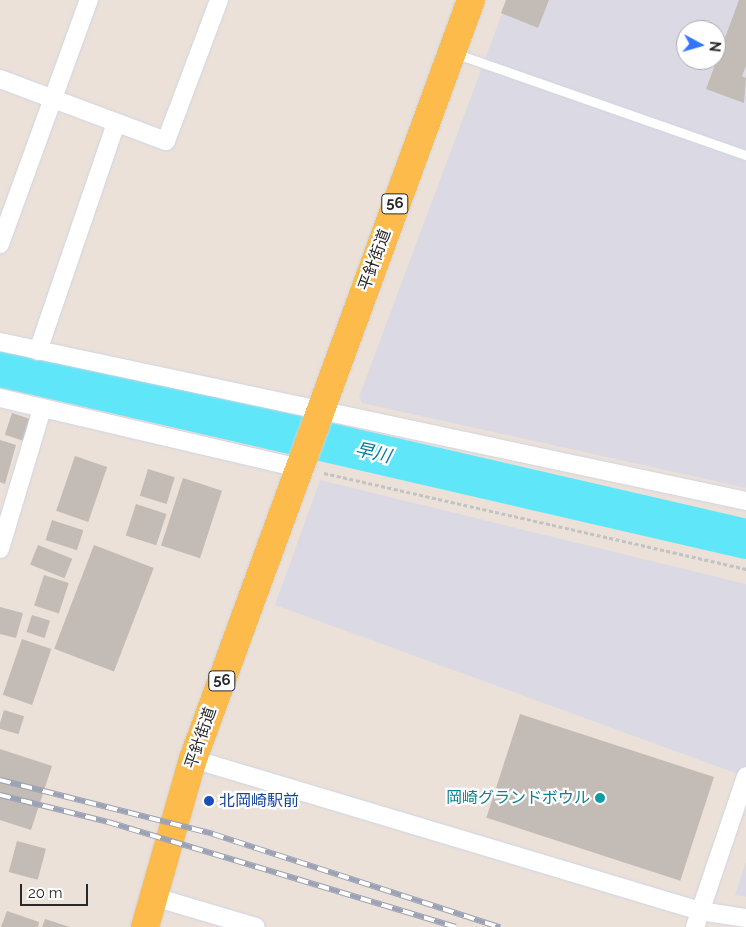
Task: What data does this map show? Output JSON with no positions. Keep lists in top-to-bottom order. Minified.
{"streets":{"main road":["56","平針街道"]},"crossings":[["56","平針街道"]],"water":["早川"],"places":["岡崎グランドボウル","北岡崎駅前"],"scale_bar":"20 m","north":"right"}
